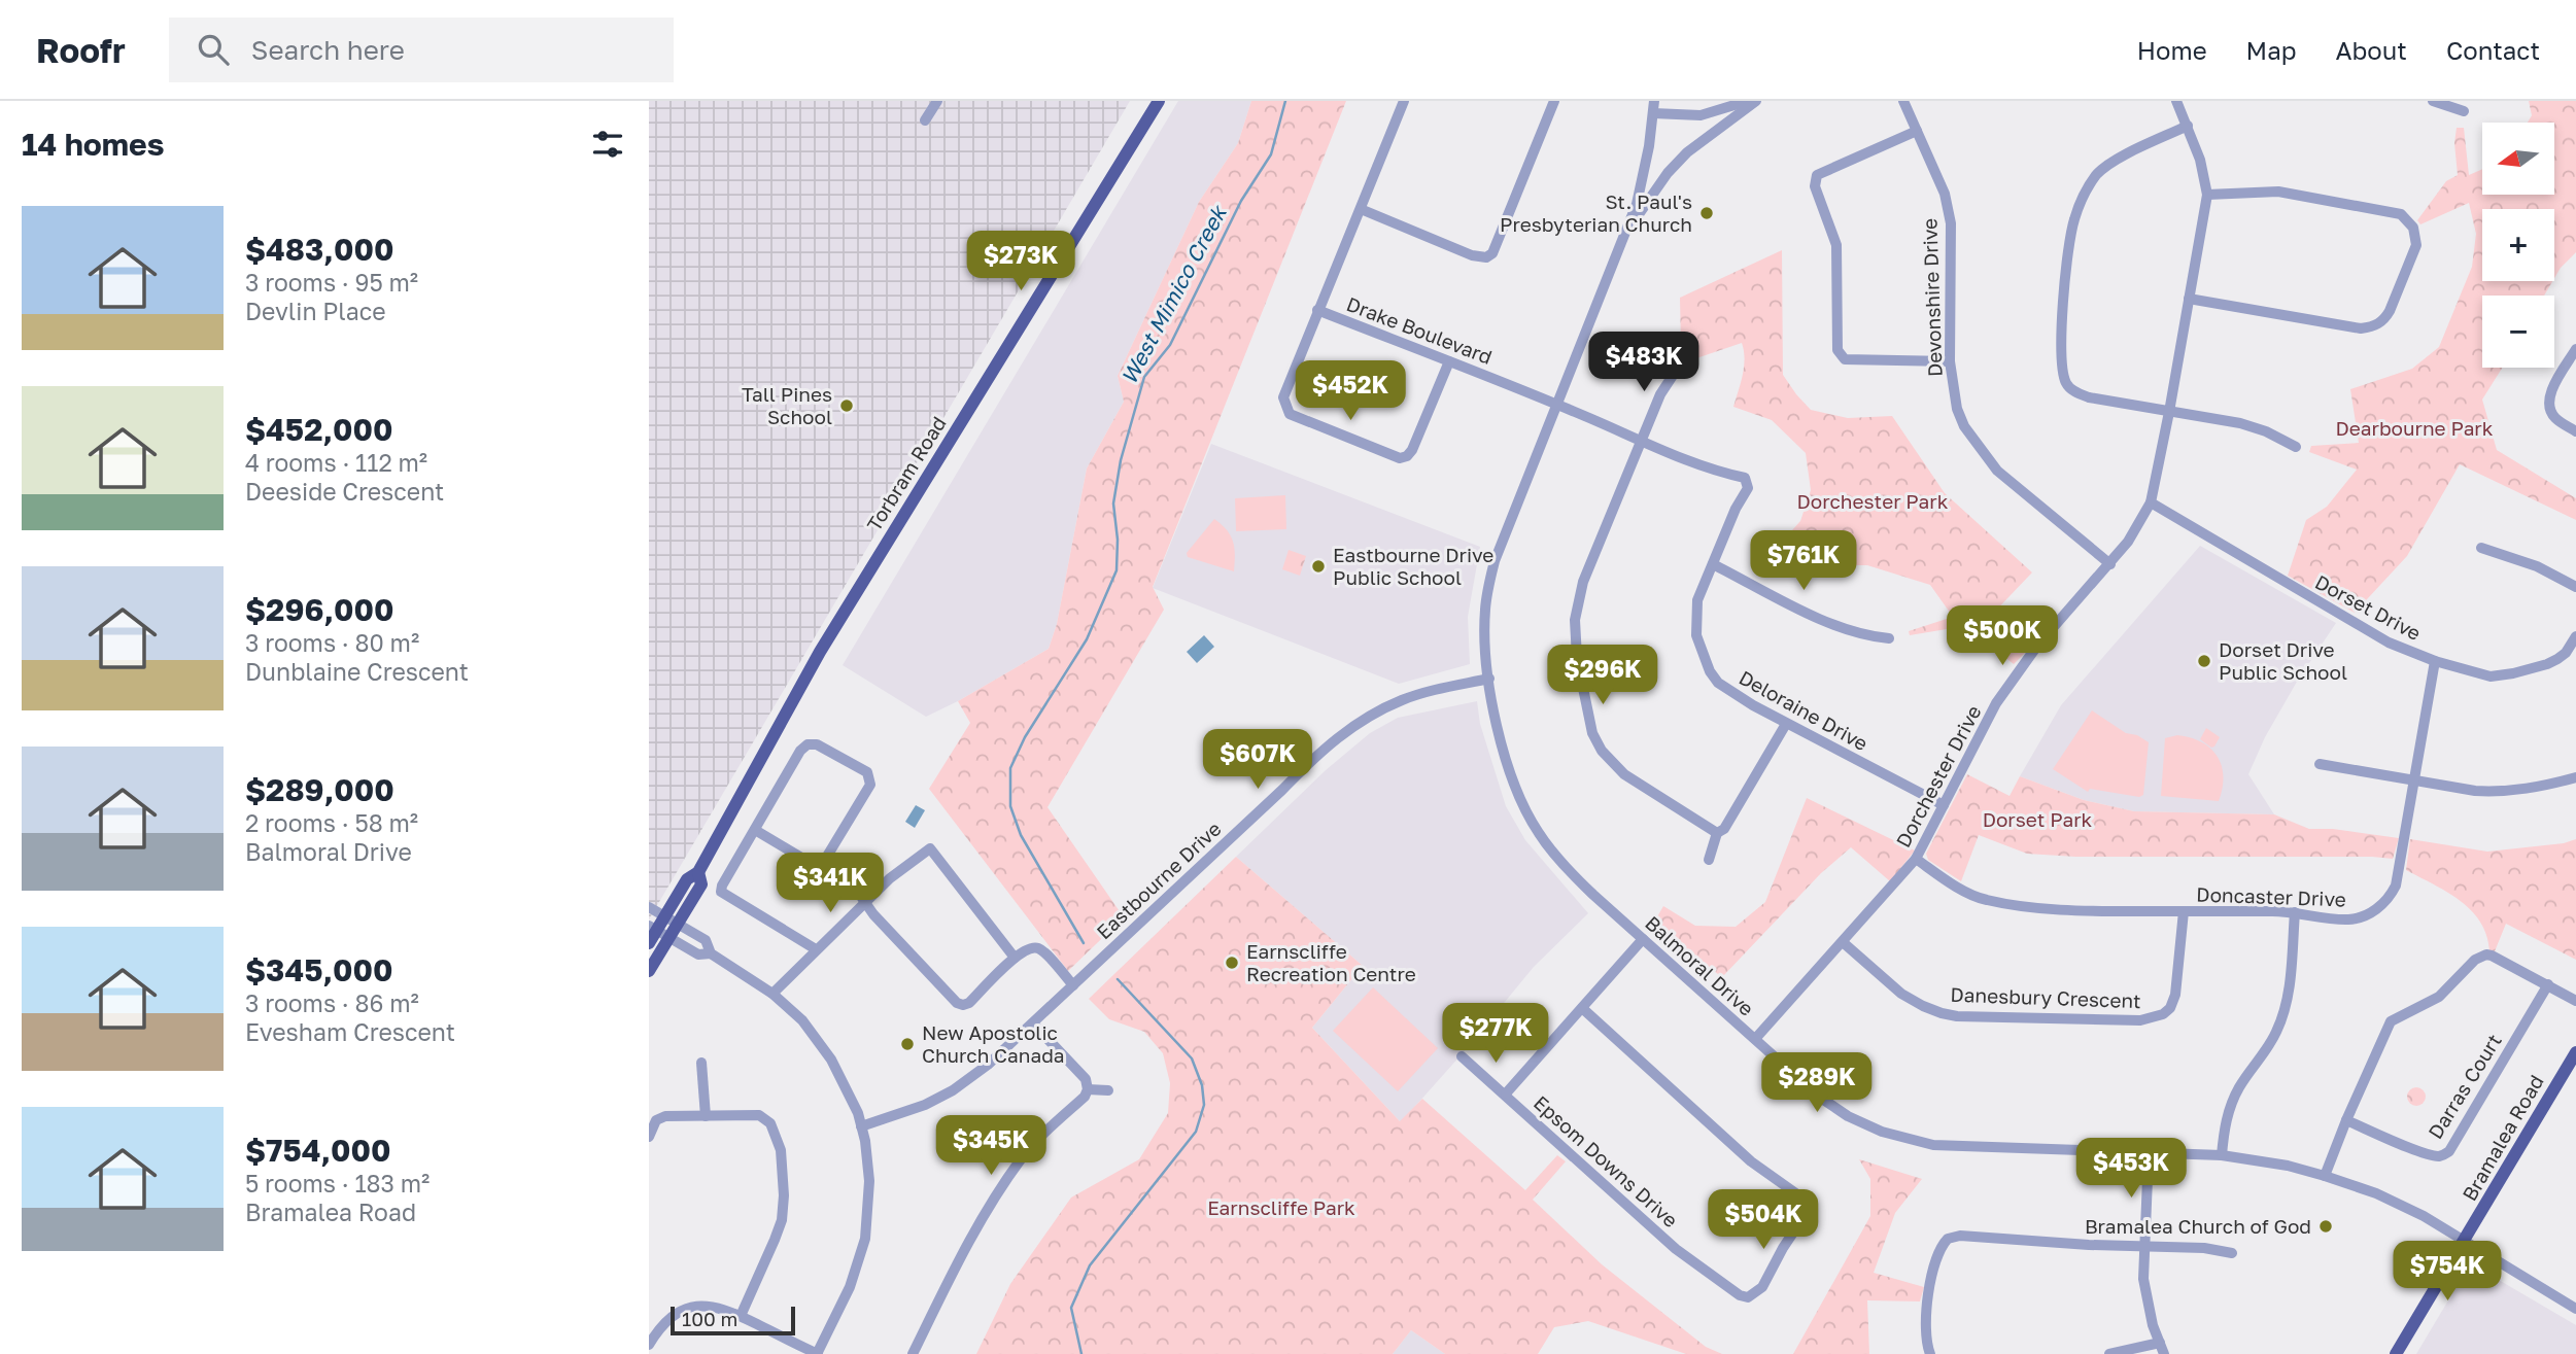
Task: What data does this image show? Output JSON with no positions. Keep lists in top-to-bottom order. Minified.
{"streets":{"main road":["Torbram Road","Bramalea Road"],"street":["Devonshire Drive","Drake Boulevard","Dorset Drive","Deloraine Drive","Dorchester Drive","Eastbourne Drive","Doncaster Drive","Balmoral Drive","Danesbury Crescent","Darras Court","Epsom Downs Drive"]},"crossings":[["Devonshire Drive","Dorchester Drive"],["Drake Boulevard","Deloraine Drive"],["Drake Boulevard","Balmoral Drive"],["Dorset Drive","Dorchester Drive"],["Dorset Drive","Doncaster Drive"],["Deloraine Drive","Dorchester Drive"],["Deloraine Drive","Balmoral Drive"],["Dorchester Drive","Doncaster Drive"],["Dorchester Drive","Balmoral Drive"],["Dorchester Drive","Danesbury Crescent"],["Eastbourne Drive","Balmoral Drive"],["Doncaster Drive","Danesbury Crescent"],["Balmoral Drive","Bramalea Road"]],"water":["West Mimico Creek"],"parks":["Dearbourne Park","Dorchester Park","Dorset Park","Earnscliffe Park"],"places":["St. Paul's Presbyterian Church","Tall Pines School","Eastbourne Drive Public School","Dorset Drive Public School","Earnscliffe Recreation Centre","New Apostolic Church Canada","Bramalea Church of God"],"scale_bar":"100 m","north":"left","page":{"header":"Roofr","search":"Search here","nav":["Home","Map","About","Contact"],"heading":"14 homes","map_buttons":["+","−"],"list":[{"name":"$483,000","note":"3 rooms · 95 m² · Devlin Place"},{"name":"$452,000","note":"4 rooms · 112 m² · Deeside Crescent"},{"name":"$296,000","note":"3 rooms · 80 m² · Dunblaine Crescent"},{"name":"$289,000","note":"2 rooms · 58 m² · Balmoral Drive"},{"name":"$345,000","note":"3 rooms · 86 m² · Evesham Crescent"},{"name":"$754,000","note":"5 rooms · 183 m² · Bramalea Road"}],"price":["$273K","$483K","$452K","$761K","$500K","$296K","$607K","$341K","$277K","$289K","$345K","$453K","$504K","$754K"],"scale":"100 m"}}
